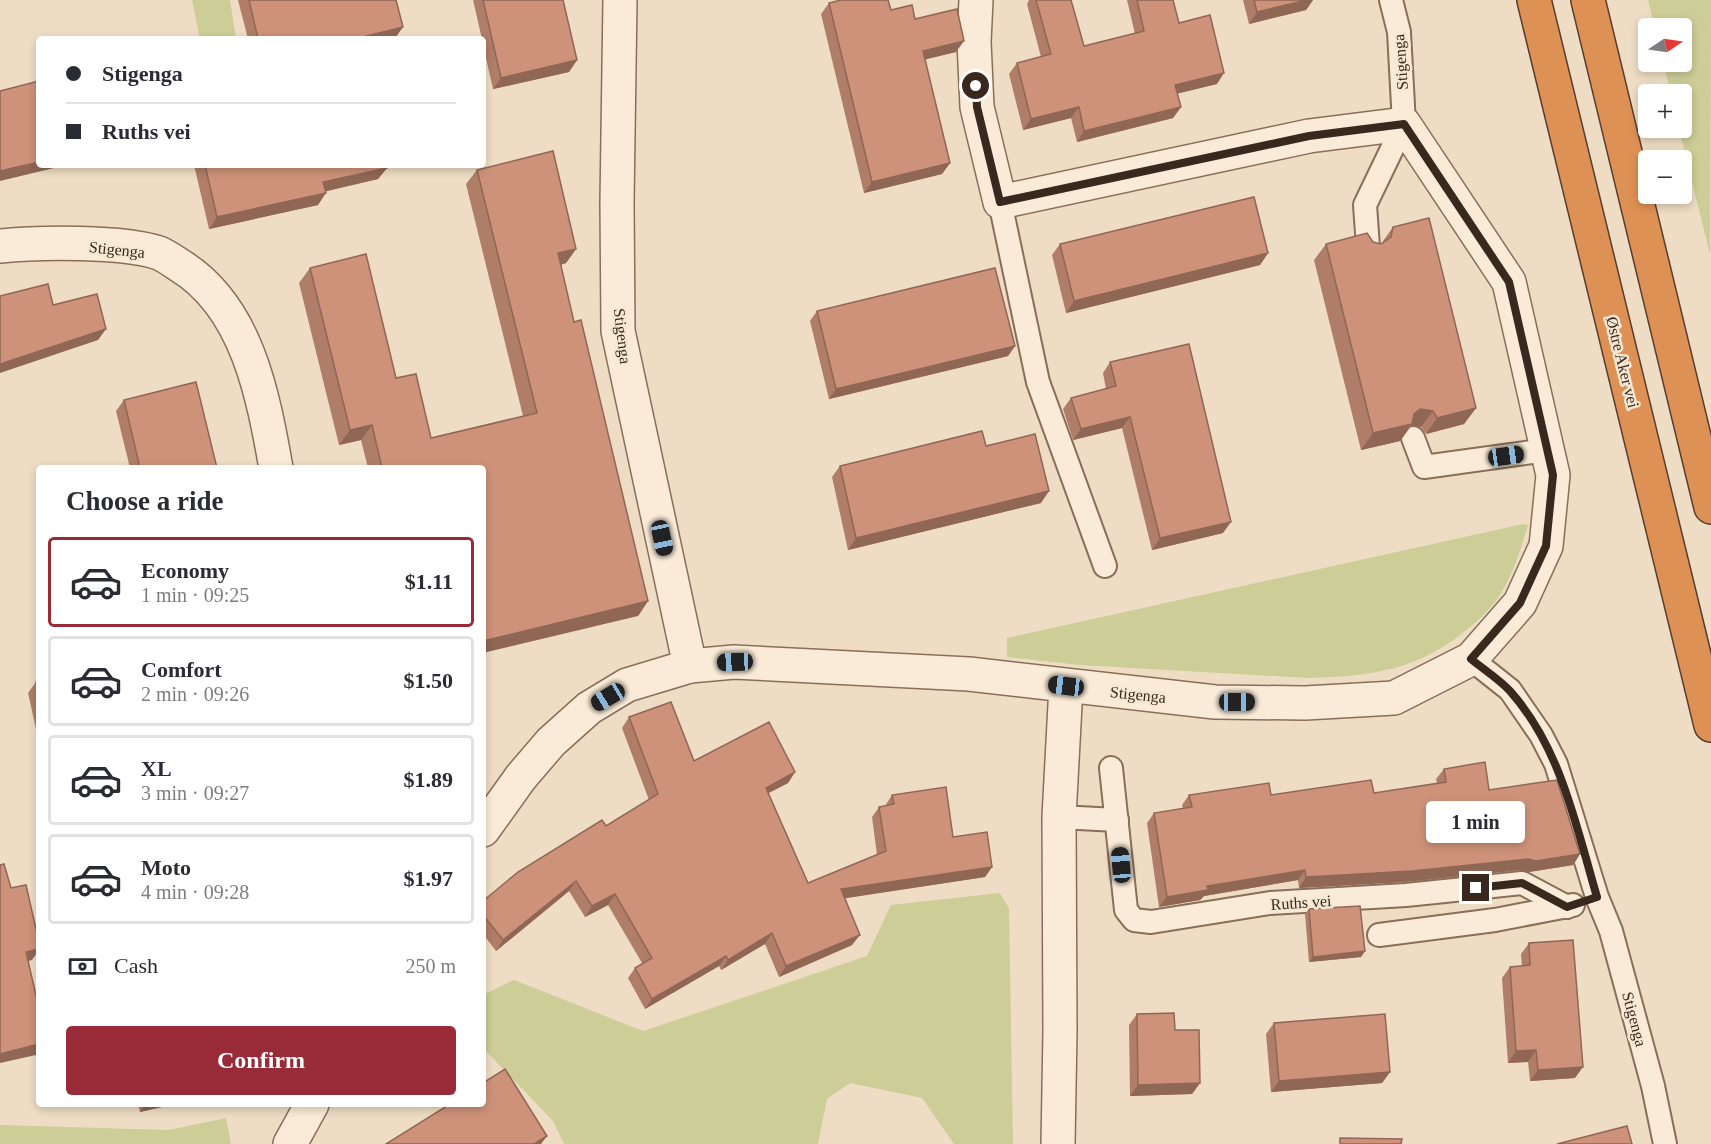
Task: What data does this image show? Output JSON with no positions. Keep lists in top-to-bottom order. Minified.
{"streets":{"highway":["Østre Aker vei"],"street":["Stigenga"],"lane":["Ruths vei"]},"north":"right","page":{"map_buttons":["+","−"],"banner":["Stigenga","Ruths vei"],"heading":"Choose a ride","list":[{"name":"Economy","note":"1 min · 09:25","value":"$1.11"},{"name":"Comfort","note":"2 min · 09:26","value":"$1.50"},{"name":"XL","note":"3 min · 09:27","value":"$1.89"},{"name":"Moto","note":"4 min · 09:28","value":"$1.97"}],"bubble":"1 min","pay":["Cash","250 m"],"buttons":"Confirm"}}
